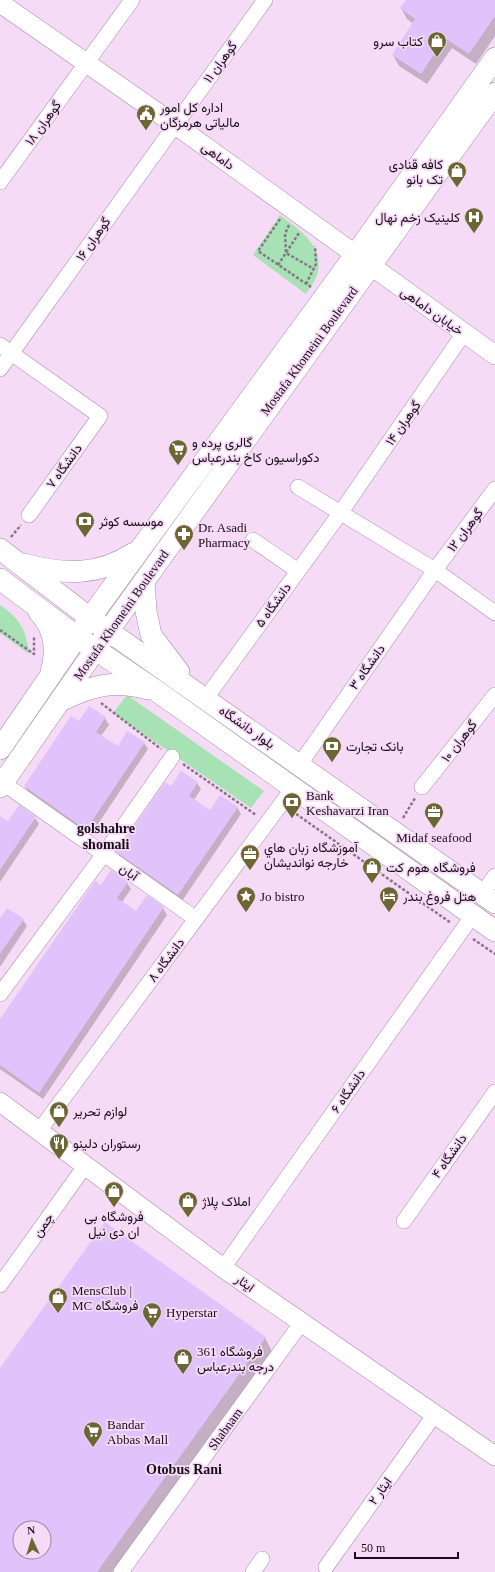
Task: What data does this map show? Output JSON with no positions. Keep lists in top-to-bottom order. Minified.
{"streets":{"main road":["Mostafa Khomeini Boulevard","بلوار دانشگاه"],"street":["گوهران ۱۱","گوهران ۱۸","داماهی","گوهران ۱۶","خیابان داماهی","گوهران ۱۴","دانشگاه ۷","گوهران ۱۲","دانشگاه ۵","دانشگاه ۳","گوهران ۱۰","آبان","دانشگاه ۸","دانشگاه ۶","دانشگاه ۴","چمن","ایثار","Shabnam","ایثار ۲"]},"crossings":[["گوهران ۱۱","داماهی"],["گوهران ۱۱","گوهران ۱۶"],["گوهران ۱۸","داماهی"],["داماهی","گوهران ۱۶"],["داماهی","خیابان داماهی"],["داماهی","Mostafa Khomeini Boulevard"],["گوهران ۱۶","دانشگاه ۷"],["خیابان داماهی","Mostafa Khomeini Boulevard"],["خیابان داماهی","گوهران ۱۴"],["Mostafa Khomeini Boulevard","بلوار دانشگاه"],["Mostafa Khomeini Boulevard","آبان"],["گوهران ۱۴","دانشگاه ۵"],["گوهران ۱۲","دانشگاه ۳"],["دانشگاه ۵","بلوار دانشگاه"],["دانشگاه ۳","بلوار دانشگاه"],["بلوار دانشگاه","دانشگاه ۸"],["بلوار دانشگاه","دانشگاه ۶"],["آبان","دانشگاه ۸"],["دانشگاه ۸","ایثار"],["دانشگاه ۶","ایثار"],["چمن","ایثار"],["ایثار","Shabnam"],["ایثار","ایثار ۲"]],"districts":["golshahre shomali","Otobus Rani"],"places":{"shop":["کتاب سرو","کافه قنادی تک بانو","فروشگاه هوم کت","لوازم تحریر","فروشگاه بی ان دی نیل","املاک پلاژ","MensClub | MC فروشگاه","فروشگاه 361 درجه بندرعباس"],"public building":["اداره کل امور مالیاتی هرمزگان"],"hospital":["کلینیک زخم نهال"],"supermarket":["گالری پرده و دکوراسیون کاخ بندرعباس","Hyperstar","Bandar Abbas Mall"],"bank":["موسسه کوثر","بانک تجارت","Bank Keshavarzi Iran"],"pharmacy":["Dr. Asadi Pharmacy"],"office":["Midaf seafood","آموزشگاه زبان هاي خارجه نوانديشان"],"place":["Jo bistro"],"hotel":["هتل فروغ بندر"],"restaurant":["رستوران دلینو"]},"scale_bar":"50 m","north":"top"}
